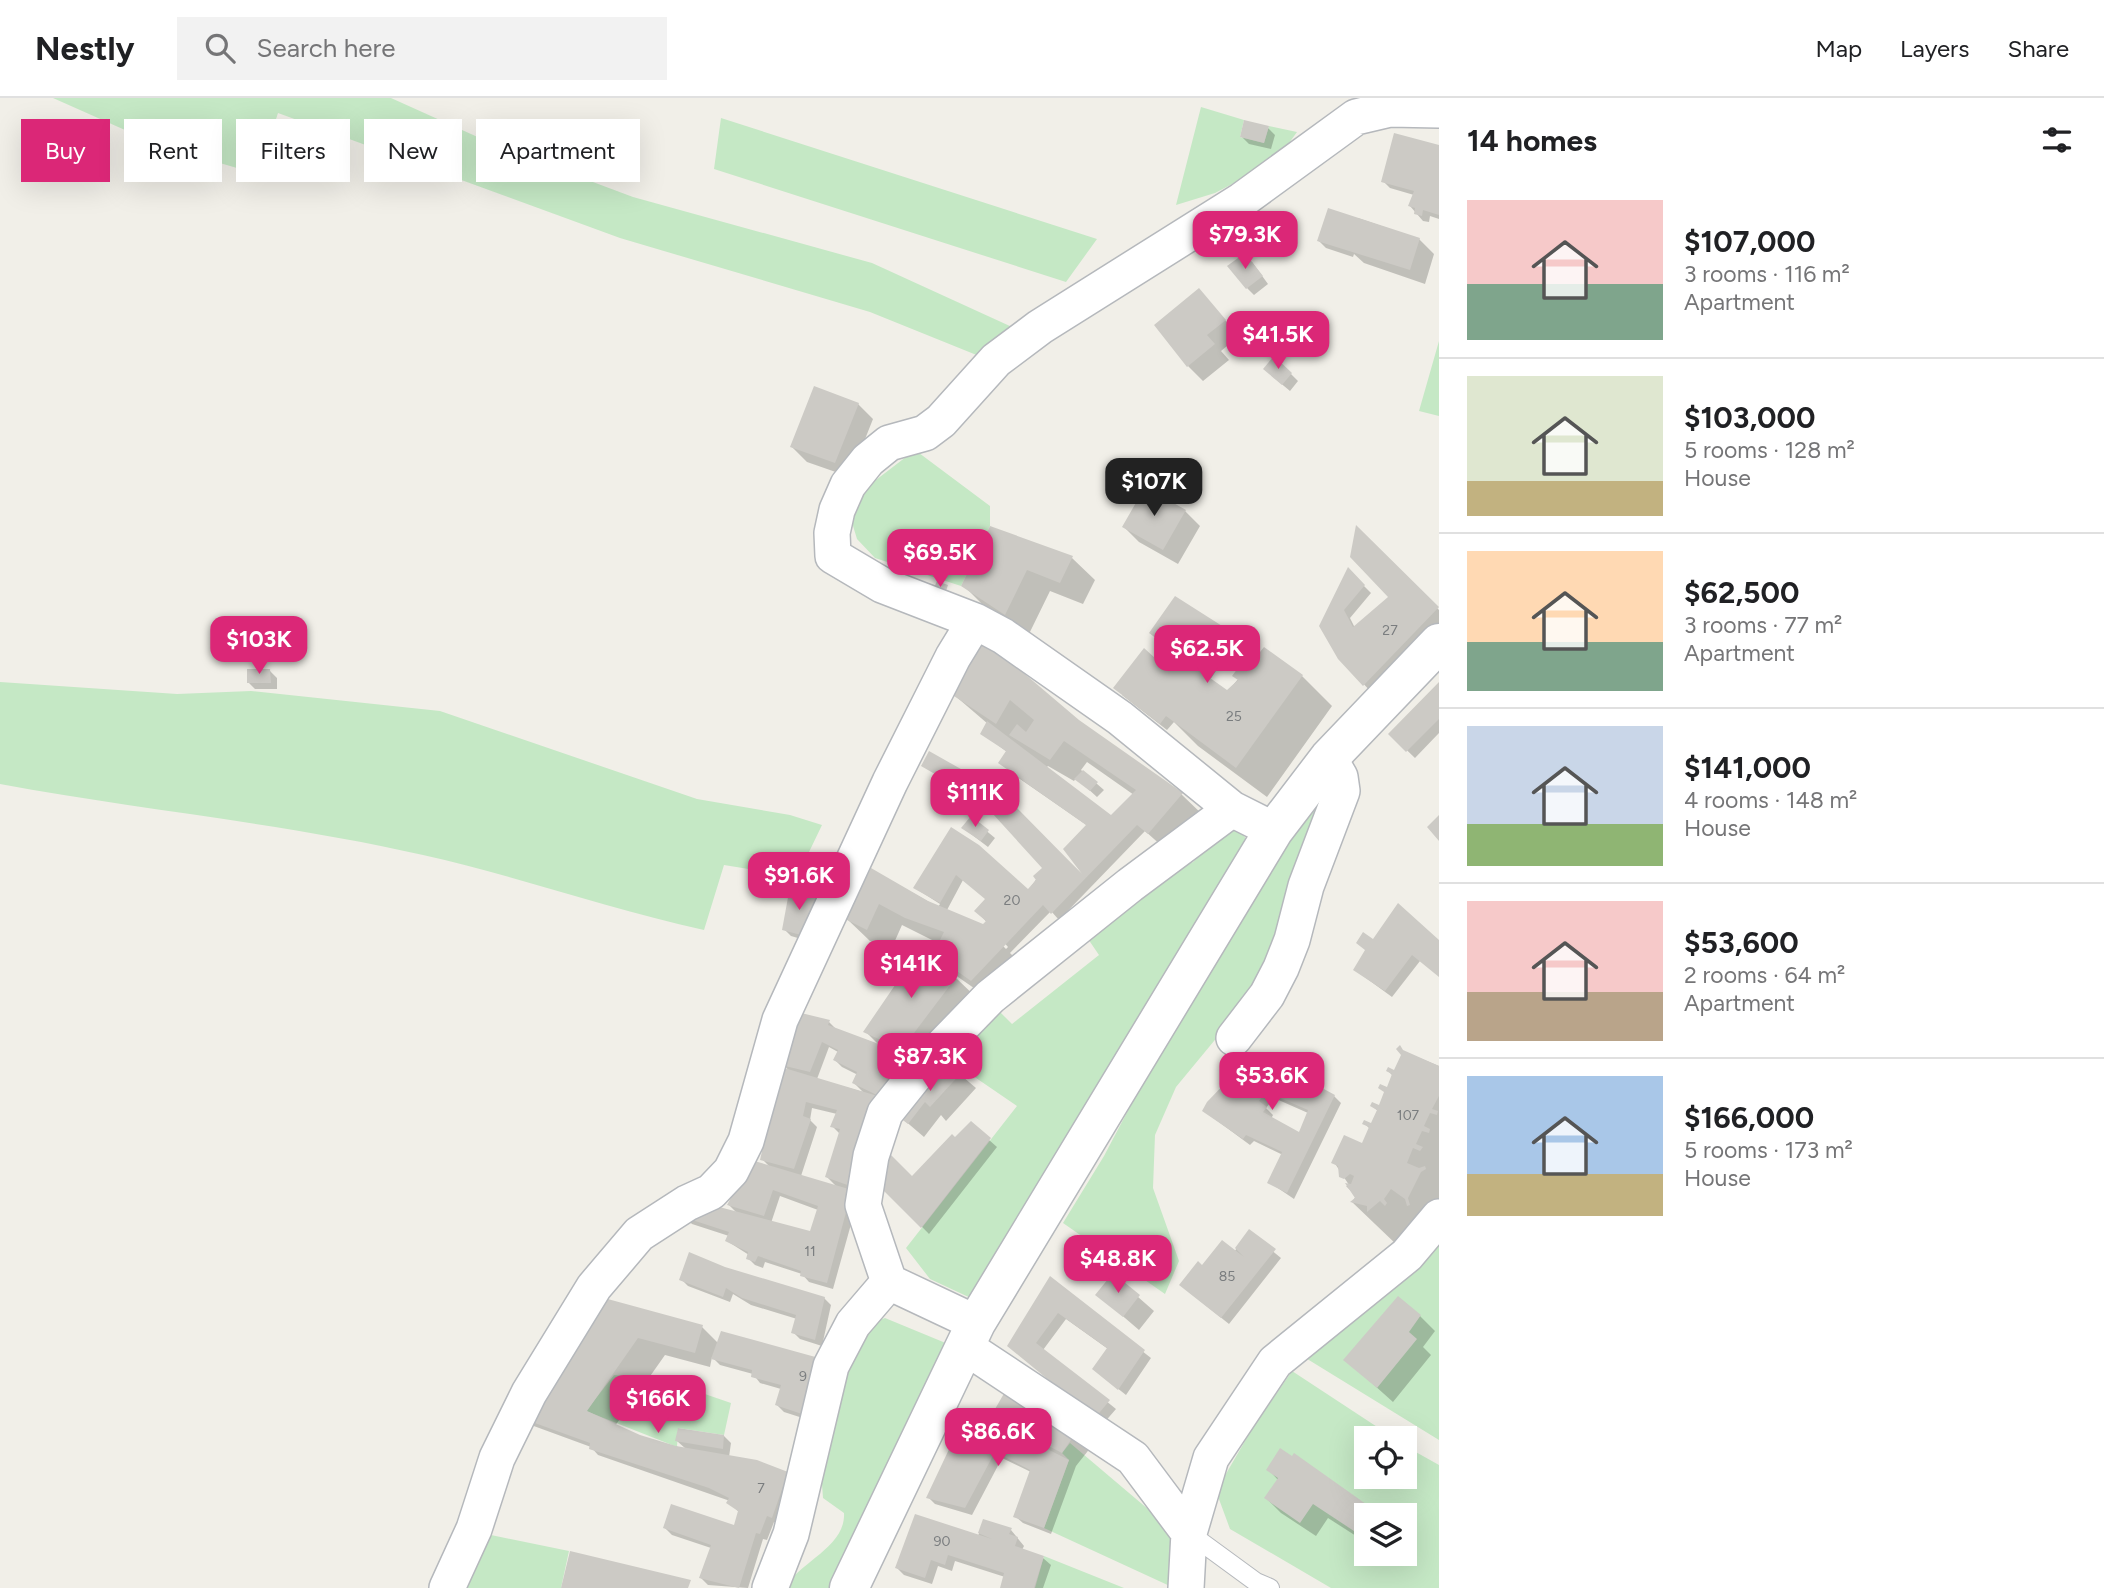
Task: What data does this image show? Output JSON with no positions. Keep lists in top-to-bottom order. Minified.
{"house_numbers":["27","25","20","107","11","85","9","7","90"],"page":{"header":"Nestly","search":"Search here","nav":["Map","Layers","Share"],"heading":"14 homes","chip":["Buy","Rent","Filters","New","Apartment"],"list":[{"name":"$107,000","note":"3 rooms · 116 m² · Apartment"},{"name":"$103,000","note":"5 rooms · 128 m² · House"},{"name":"$62,500","note":"3 rooms · 77 m² · Apartment"},{"name":"$141,000","note":"4 rooms · 148 m² · House"},{"name":"$53,600","note":"2 rooms · 64 m² · Apartment"},{"name":"$166,000","note":"5 rooms · 173 m² · House"}],"price":["$79.3K","$41.5K","$107K","$69.5K","$103K","$62.5K","$111K","$91.6K","$141K","$87.3K","$53.6K","$48.8K","$166K","$86.6K"]}}
